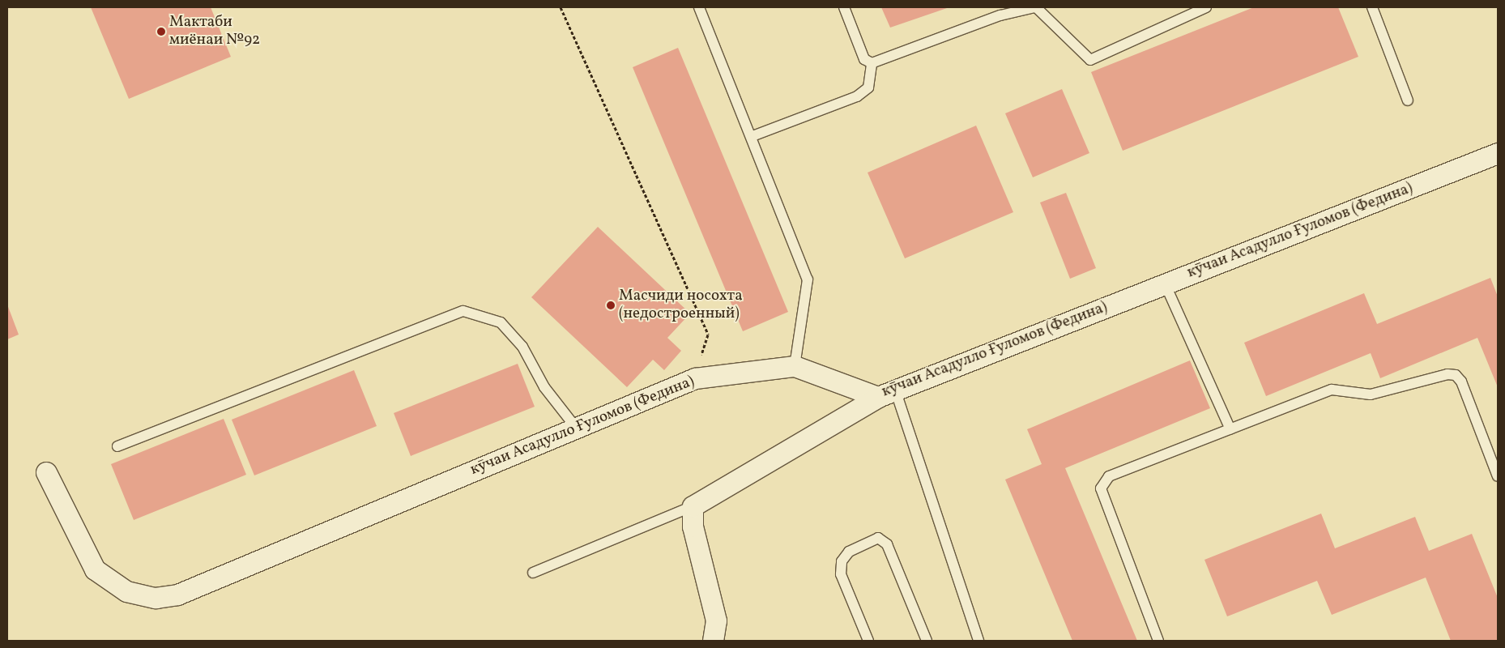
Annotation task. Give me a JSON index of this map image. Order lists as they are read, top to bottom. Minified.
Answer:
{"streets":{"street":["кӯчаи Асадулло Ғуломов (Федина)"]},"places":["Мактаби миёнаи №92","Масчиди носохта (недостроенный)"]}
